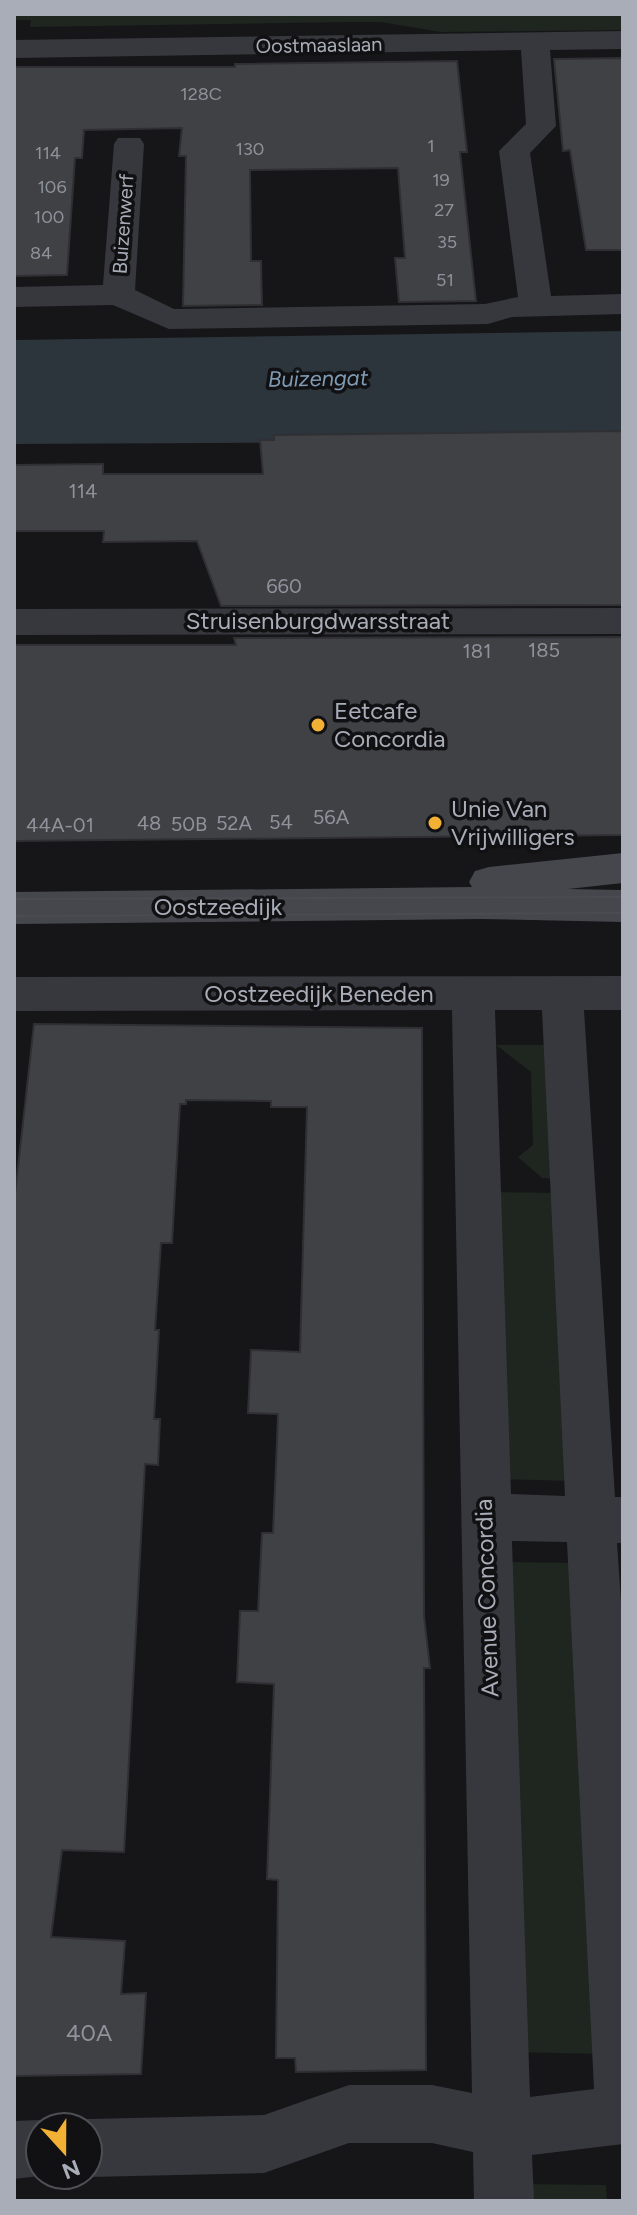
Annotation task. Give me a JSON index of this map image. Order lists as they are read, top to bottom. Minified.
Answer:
{"streets":{"street":["Oostmaaslaan","Buizenwerf","Struisenburgdwarsstraat","Oostzeedijk","Oostzeedijk Beneden","Avenue Concordia"]},"crossings":[["Oostzeedijk Beneden","Avenue Concordia"]],"water":["Buizengat"],"places":["Eetcafe Concordia","Unie Van Vrijwilligers"],"house_numbers":["128C","1","130","114","19","106","27","100","35","84","51","114","660","185","181","56A","54","48","52A","50B","44A-01","40A"],"north":"bottom"}
